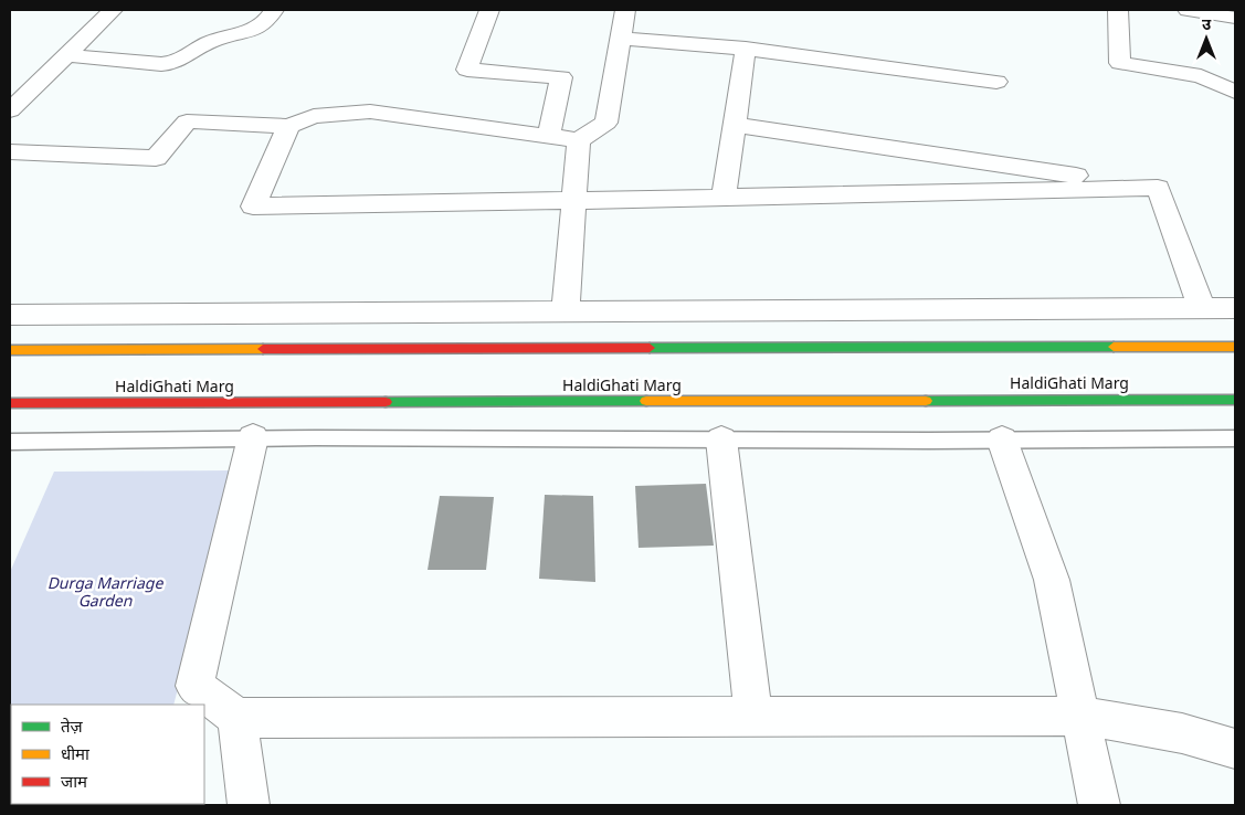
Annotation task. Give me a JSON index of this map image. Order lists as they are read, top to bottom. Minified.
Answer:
{"streets":{"street":["HaldiGhati Marg"]},"parks":["Durga Marriage Garden"],"legend":["तेज़","धीमा","जाम"],"north":"top"}
